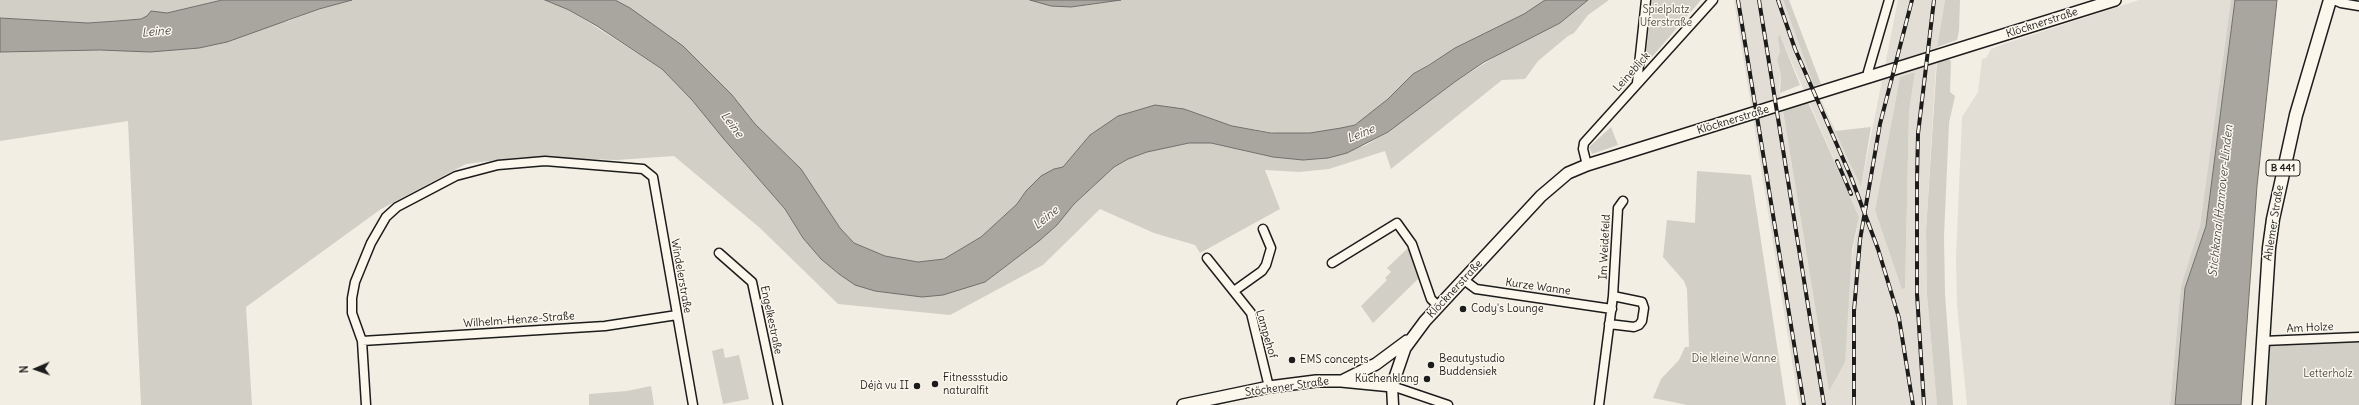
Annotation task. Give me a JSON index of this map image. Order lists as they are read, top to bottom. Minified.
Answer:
{"streets":{"main road":["Klöcknerstraße","B 441","Ahlemer Straße","Stöckener Straße"],"street":["Leineblick","Im Weidefeld","Windelerstraße","Kurze Wanne","Wilhelm-Henze-Straße","Engelkestraße","Am Holze","Lampehof"]},"crossings":[["Klöcknerstraße","Leineblick"],["Klöcknerstraße","Kurze Wanne"],["Ahlemer Straße","Am Holze"],["Im Weidefeld","Kurze Wanne"],["Windelerstraße","Wilhelm-Henze-Straße"],["Lampehof","Stöckener Straße"]],"water":["Leine","Stichkanal Hannover-Linden"],"parks":["Spielplatz Uferstraße","Die kleine Wanne","Letterholz"],"places":["Cody's Lounge","EMS concepts","Beautystudio Buddensiek","Küchenklang","Fitnessstudio naturalfit","Déjà vu II"],"north":"left"}
